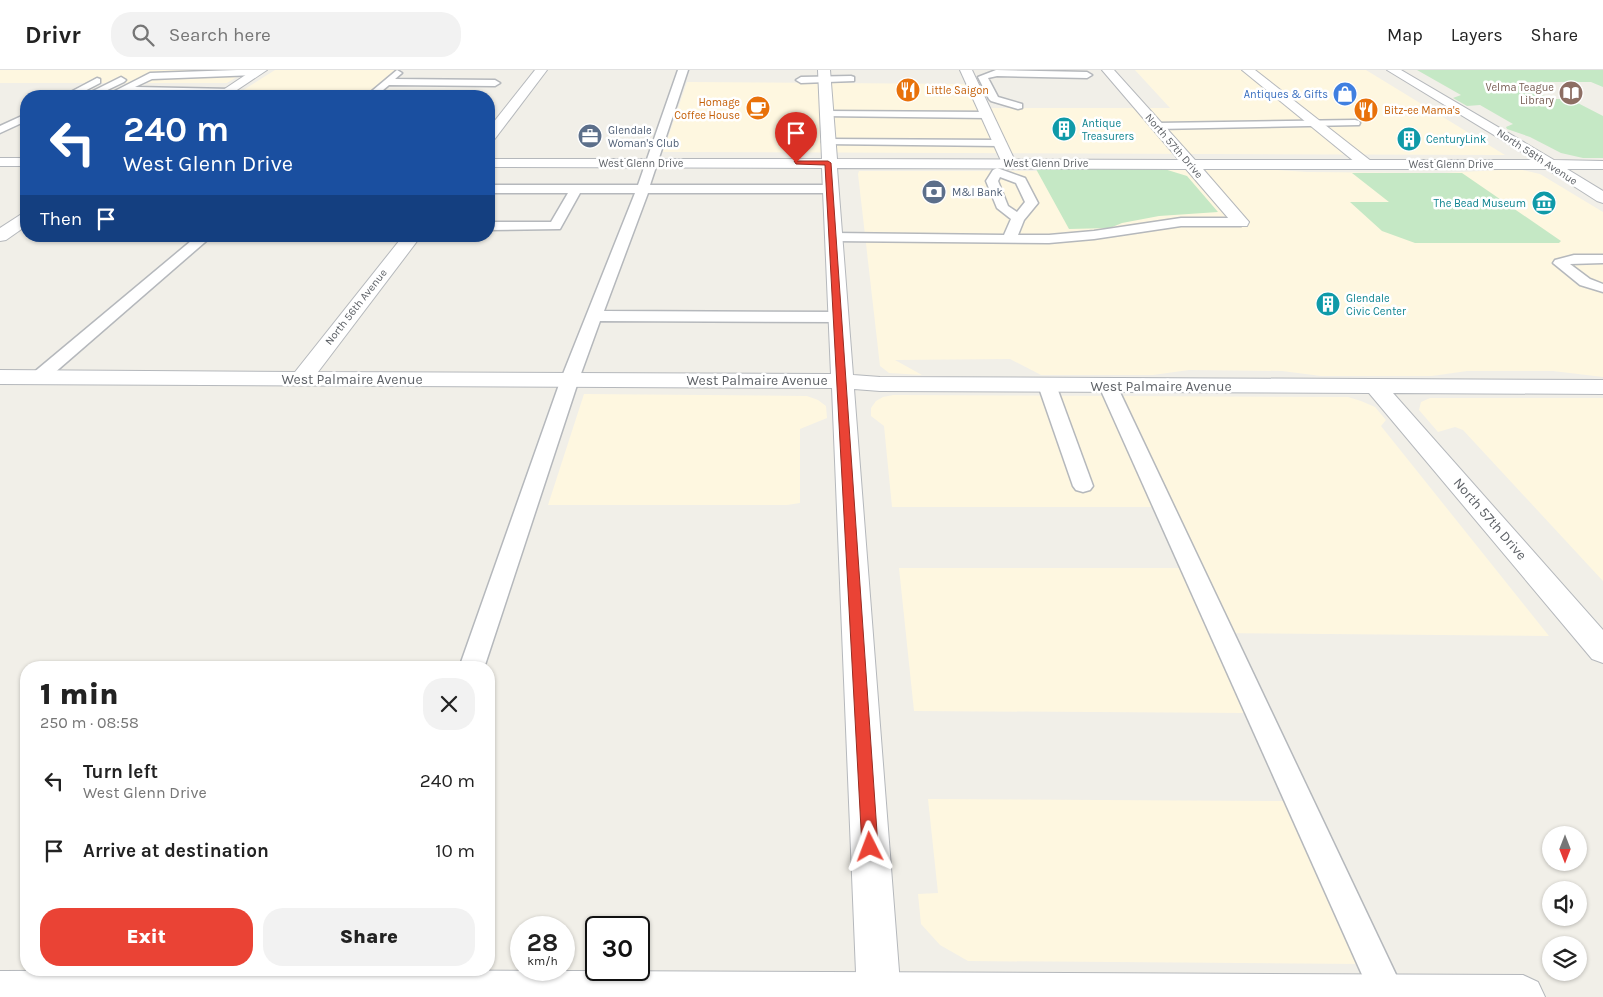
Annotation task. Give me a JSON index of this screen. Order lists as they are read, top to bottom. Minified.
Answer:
{"streets":{"street":["North 57th Drive","North 58th Avenue","West Glenn Drive","North 56th Avenue","West Palmaire Avenue"]},"crossings":[["North 57th Drive","West Glenn Drive"],["North 57th Drive","West Palmaire Avenue"],["North 58th Avenue","West Glenn Drive"],["North 56th Avenue","West Palmaire Avenue"]],"places":{"restaurant":["Little Saigon","Bitz-ee Mama's"],"library":["Velma Teague Library"],"shop":["Antiques & Gifts"],"cafe":["Homage Coffee House"],"building":["Antique Treasurers","CenturyLink","Glendale Civic Center"],"office":["Glendale Woman's Club"],"bank":["M&I Bank"],"museum":["The Bead Museum"]},"north":"bottom","page":{"header":"Drivr","search":"Search here","nav":["Map","Layers","Share"],"turn":["240 m","West Glenn Drive"],"then":"Then","heading":["1 min","250 m · 08:58"],"list":[{"name":"Turn left","note":"West Glenn Drive","value":"240 m"},{"name":"Arrive at destination","value":"10 m"}],"buttons":["Exit","Share"],"speed":"28 km/h","limit":"30"}}
